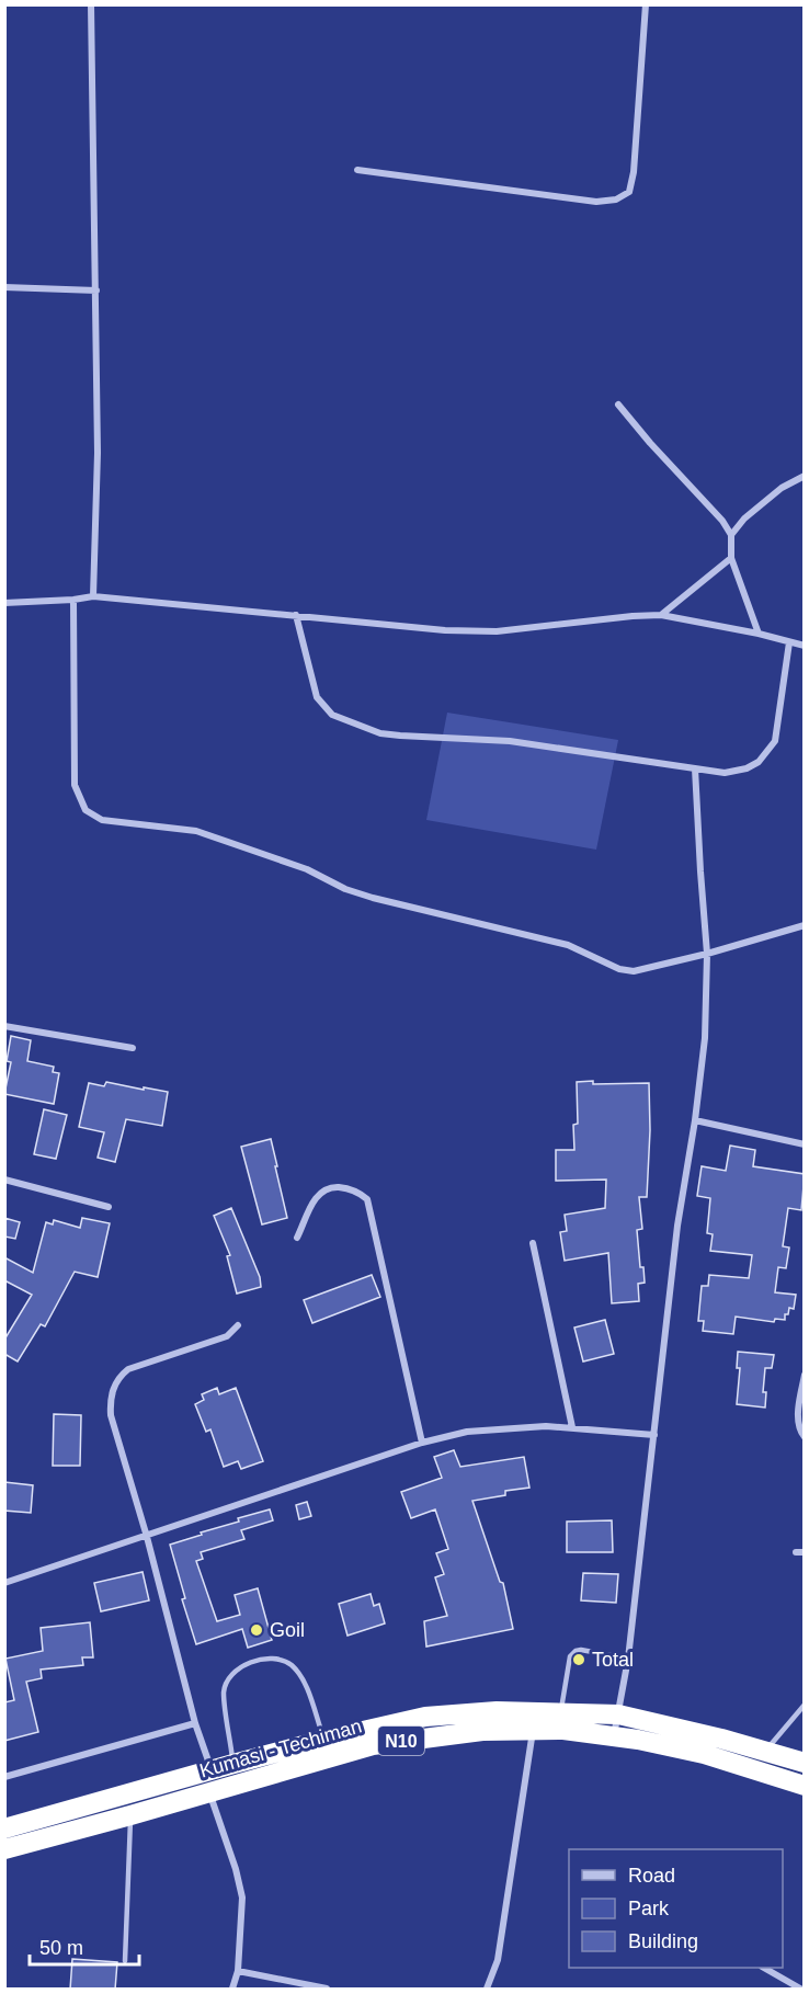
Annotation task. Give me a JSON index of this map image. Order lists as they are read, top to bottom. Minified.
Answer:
{"streets":{"highway":["N10","Kumasi - Techiman"]},"places":["Goil","Total"],"legend":["Road","Park","Building"],"scale_bar":"50 m"}
